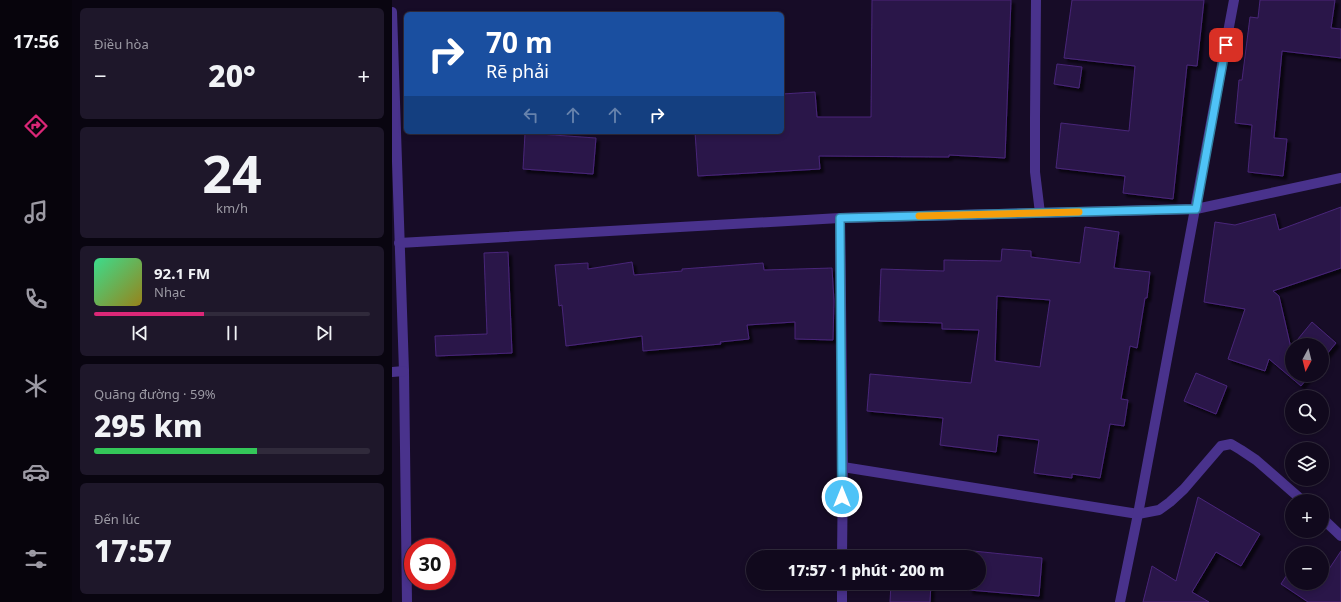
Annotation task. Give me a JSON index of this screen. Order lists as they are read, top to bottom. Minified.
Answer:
{"north":"bottom","page":{"tabs":"17:56","tile":["Điều hòa",["24","km/h"],["Quãng đường · 59%","295 km"],["Đến lúc","17:57"]],"turn":["70 m","Rẽ phải"],"heat":["−","20°","+"],"song":["92.1 FM","Nhạc"],"map_buttons":["+","−"],"limit":"30","trip":"17:57 · 1 phút · 200 m"}}
